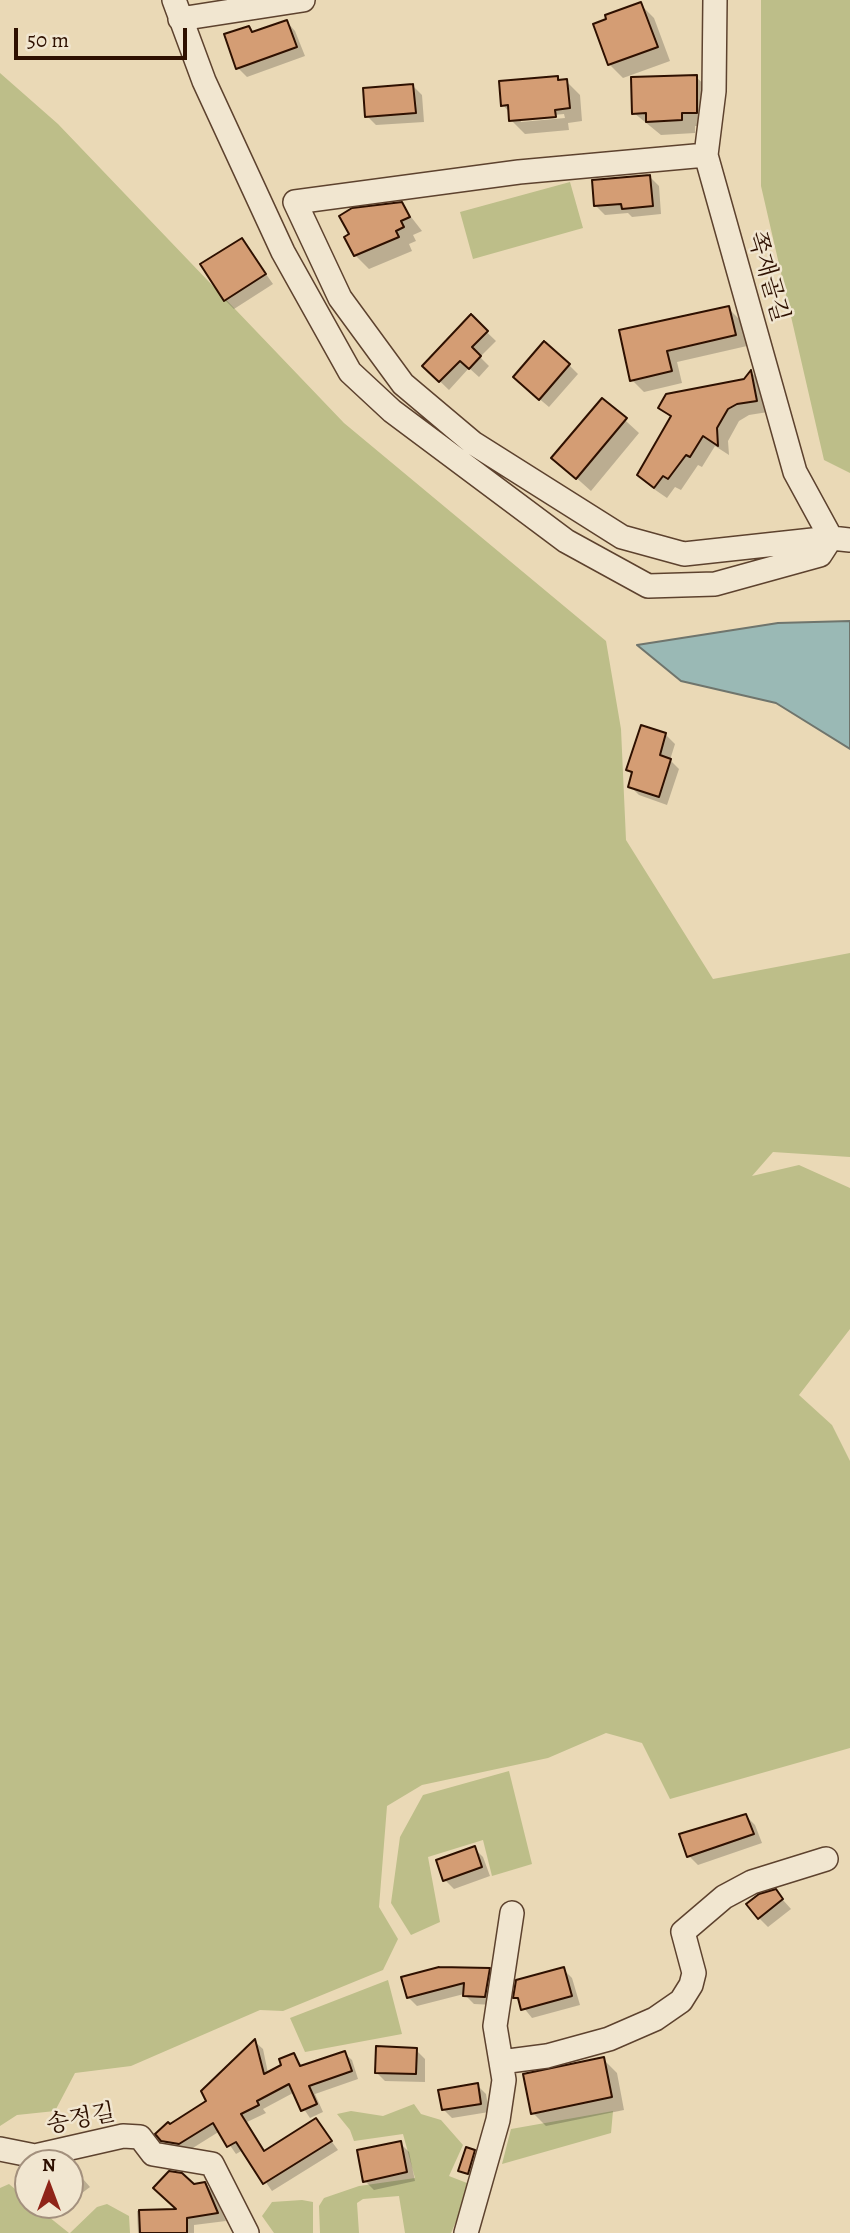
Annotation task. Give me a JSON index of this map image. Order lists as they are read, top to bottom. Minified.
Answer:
{"streets":{"street":["쪽재골길","송정길"]},"scale_bar":"50 m","north":"top"}
